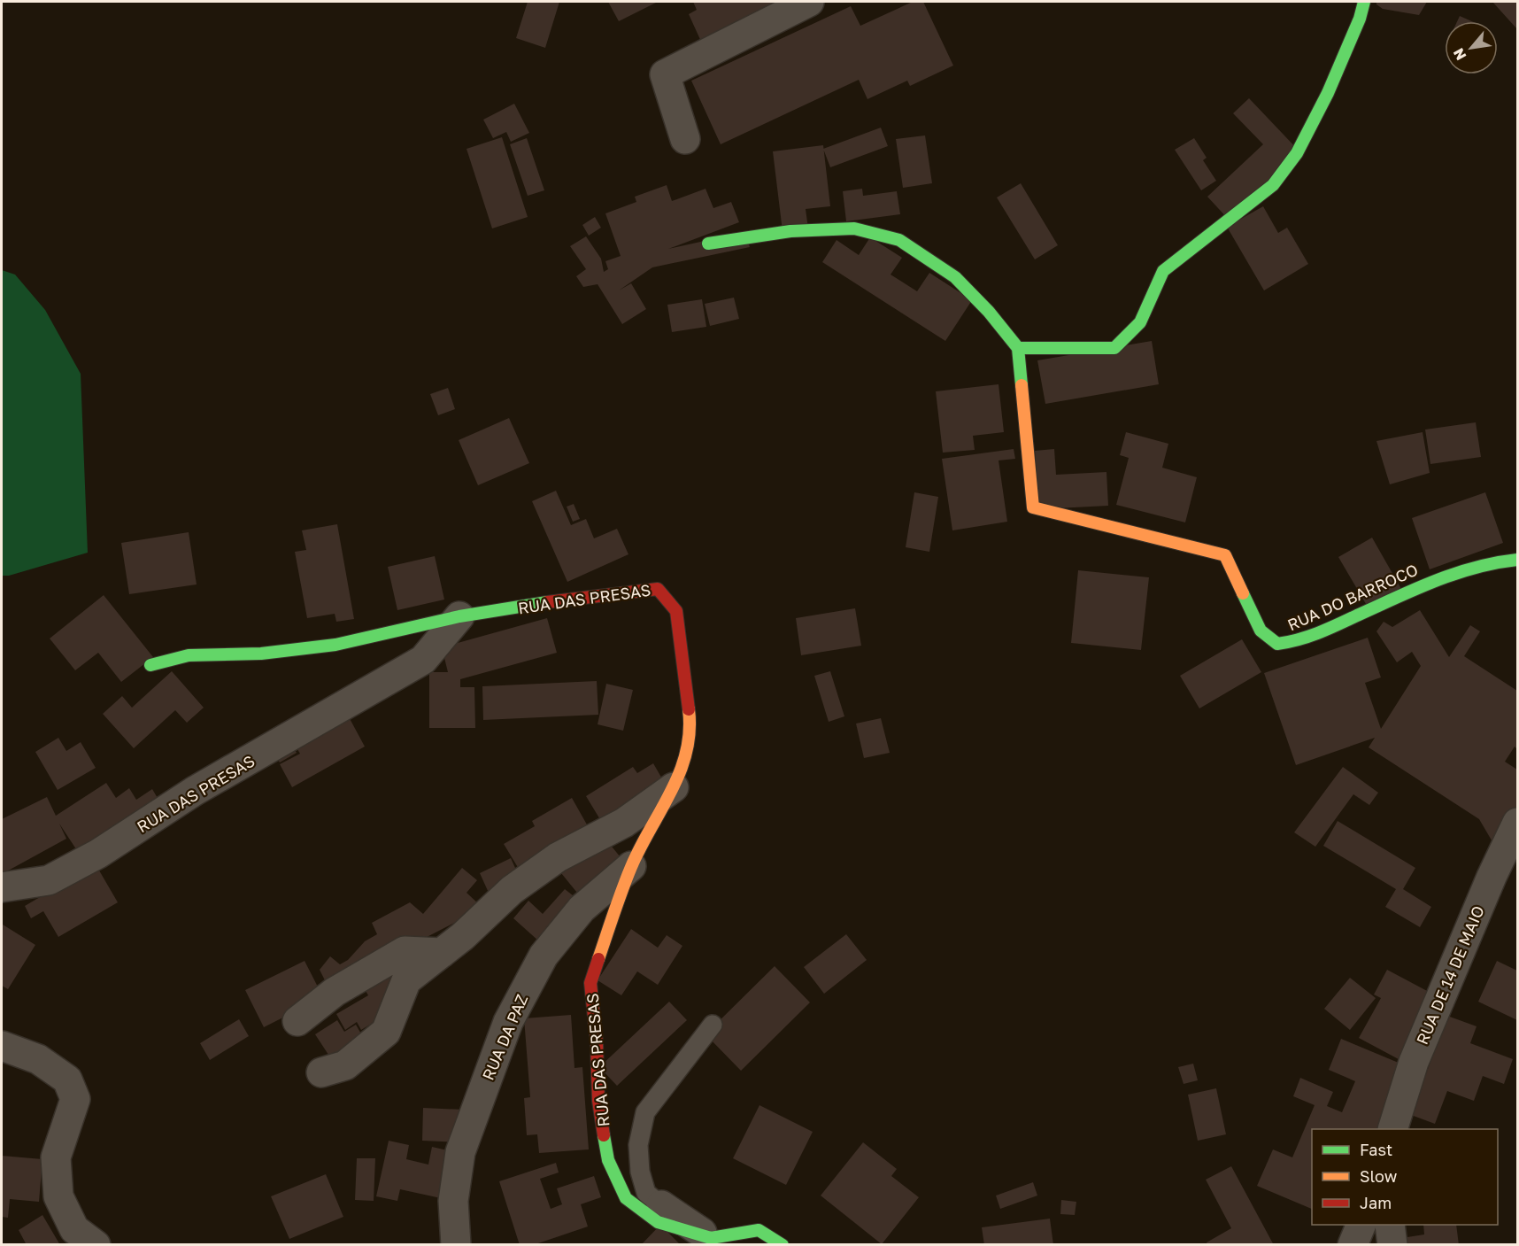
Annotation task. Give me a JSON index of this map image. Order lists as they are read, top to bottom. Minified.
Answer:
{"streets":{"street":["RUA DO BARROCO","RUA DAS PRESAS","RUA DE 14 DE MAIO","RUA DA PAZ"]},"crossings":[["RUA DAS PRESAS","RUA DA PAZ"]],"legend":["Fast","Slow","Jam"],"north":"bottom left"}
